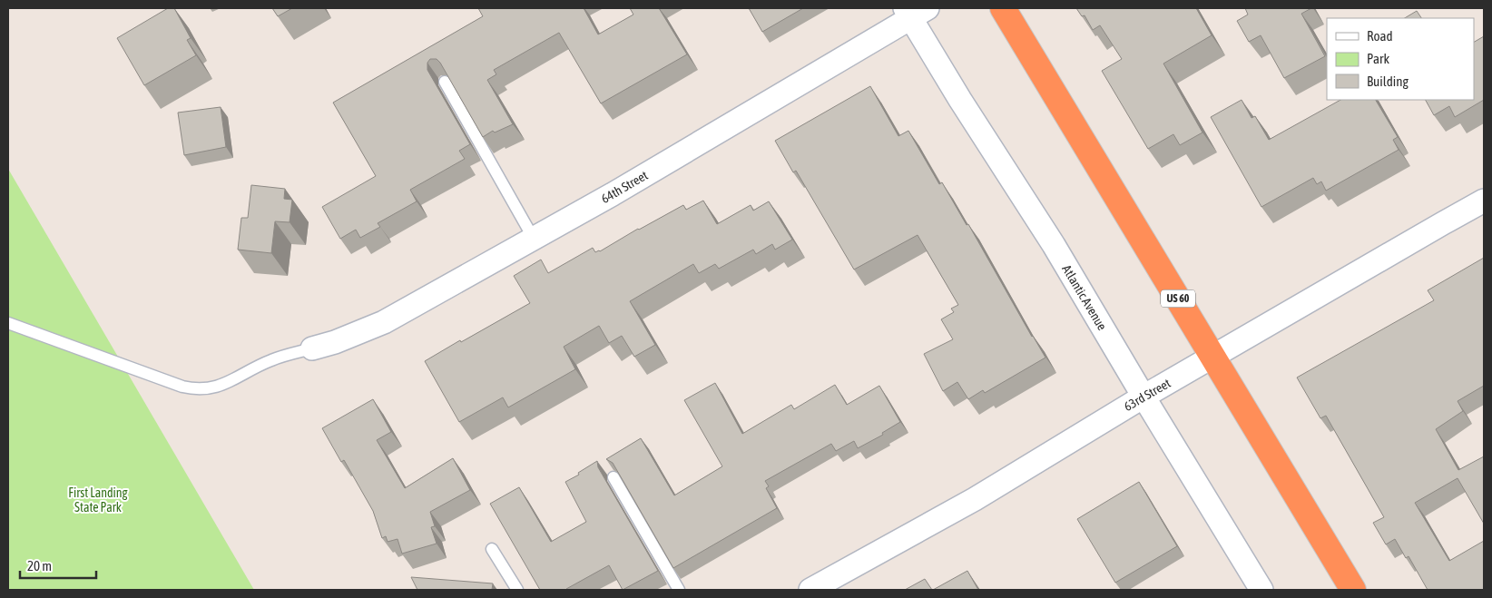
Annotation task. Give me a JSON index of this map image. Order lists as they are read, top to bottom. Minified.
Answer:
{"streets":{"highway":["US 60"],"street":["64th Street","Atlantic Avenue","63rd Street"]},"crossings":[["64th Street","Atlantic Avenue"],["Atlantic Avenue","63rd Street"],["US 60","63rd Street"]],"parks":["First Landing State Park"],"legend":["Road","Park","Building"],"scale_bar":"20 m"}
